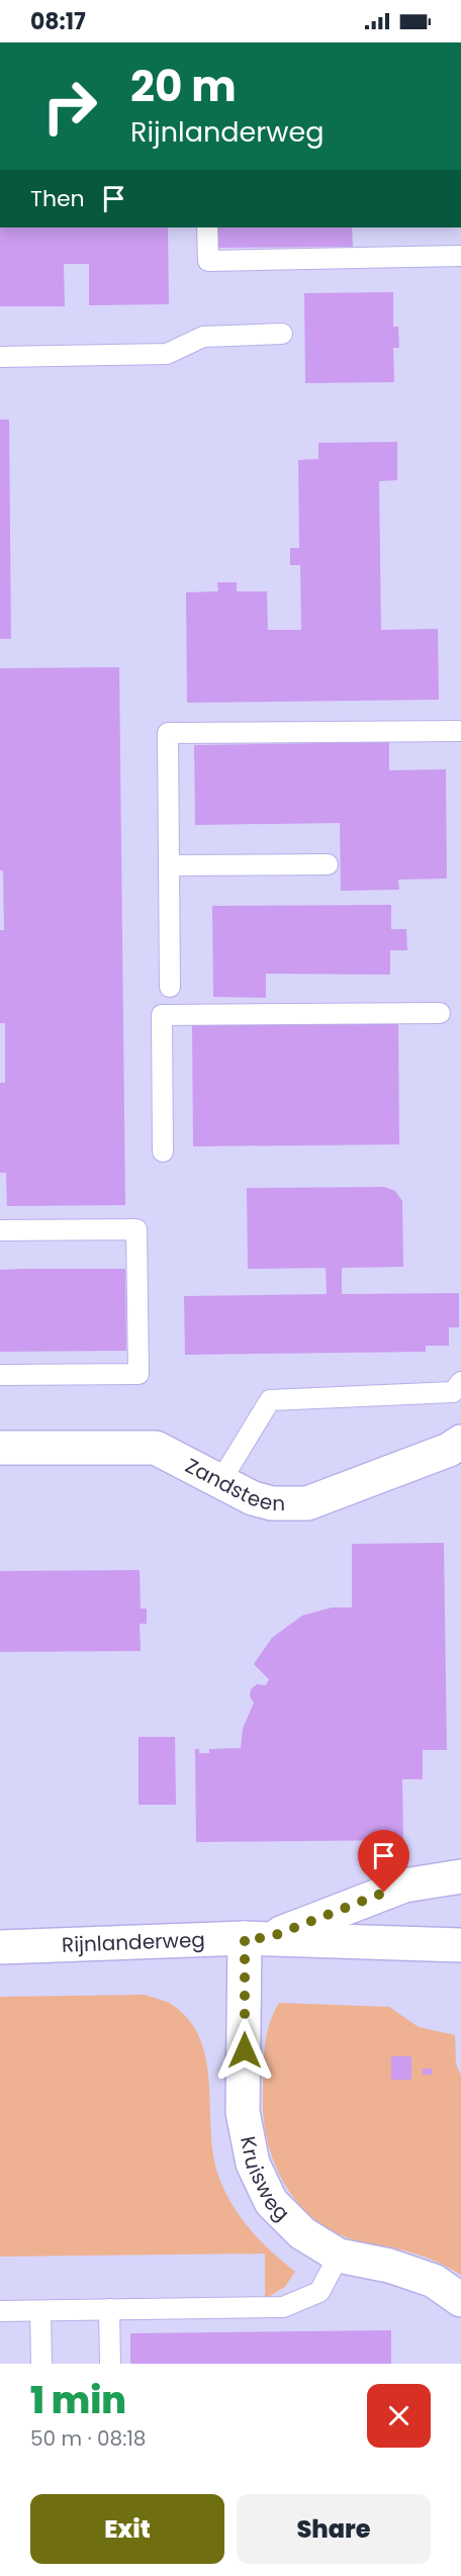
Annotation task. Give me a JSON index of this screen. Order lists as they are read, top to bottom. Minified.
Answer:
{"streets":{"street":["Zandsteen","Rijnlanderweg","Kruisweg"]},"crossings":[["Rijnlanderweg","Kruisweg"]],"page":{"status":"08:17","turn":["20 m","Rijnlanderweg"],"then":"Then","heading":["1 min","50 m · 08:18"],"buttons":["Exit","Share"]}}
